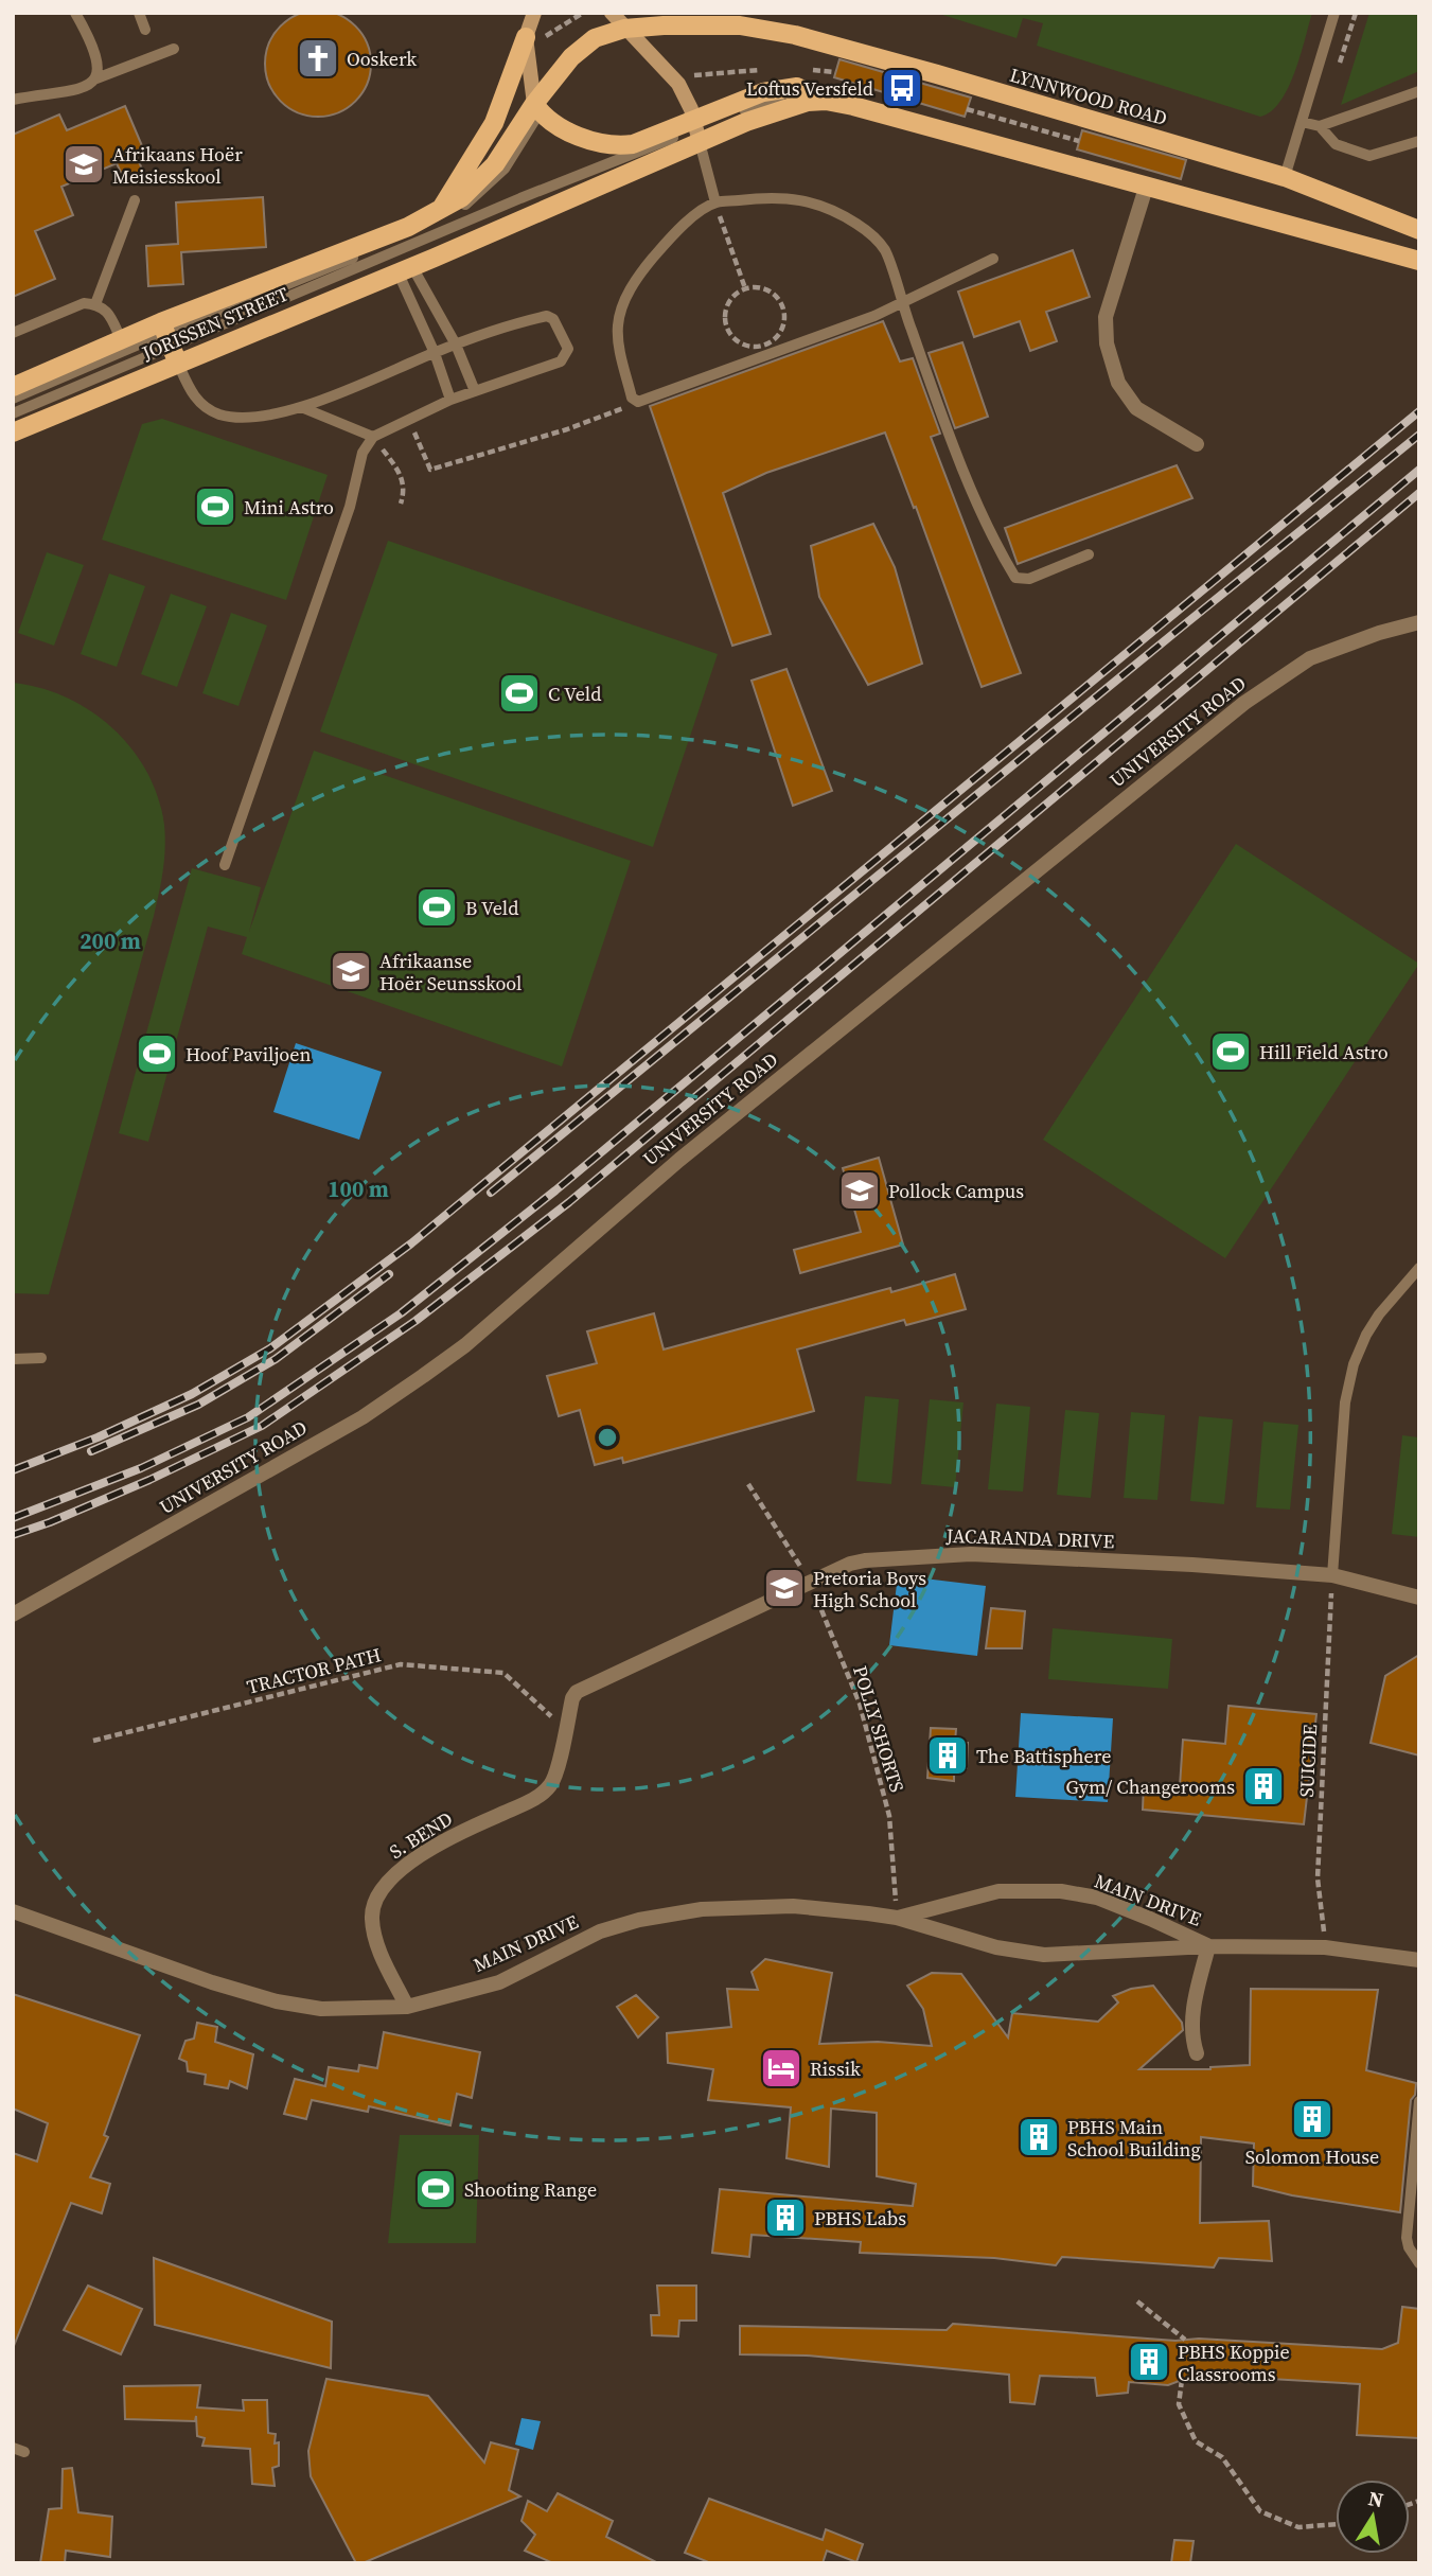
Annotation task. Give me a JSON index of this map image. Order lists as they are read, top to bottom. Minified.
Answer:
{"streets":{"main road":["LYNNWOOD ROAD","JORISSEN STREET"],"street":["UNIVERSITY ROAD","JACARANDA DRIVE","S. BEND","MAIN DRIVE"],"path":["TRACTOR PATH","POLLY SHORTS","SUICIDE"]},"crossings":[["JACARANDA DRIVE","TRACTOR PATH"],["JACARANDA DRIVE","POLLY SHORTS"],["JACARANDA DRIVE","SUICIDE"],["JACARANDA DRIVE","S. BEND"],["TRACTOR PATH","S. BEND"],["POLLY SHORTS","MAIN DRIVE"],["SUICIDE","MAIN DRIVE"],["S. BEND","MAIN DRIVE"]],"places":{"church":["Ooskerk"],"bus stop":["Loftus Versfeld"],"school or university":["Afrikaans Hoër Meisiesskool","Afrikaanse Hoër Seunsskool","Pollock Campus","Pretoria Boys High School"],"sports":["Mini Astro","C Veld","B Veld","Hill Field Astro","Hoof Paviljoen","Shooting Range"],"building":["The Battisphere","Gym/ Changerooms","Solomon House","PBHS Main School Building","PBHS Labs","PBHS Koppie Classrooms"],"hotel":["Rissik"]},"north":"top","rings":["200 m","100 m"]}
